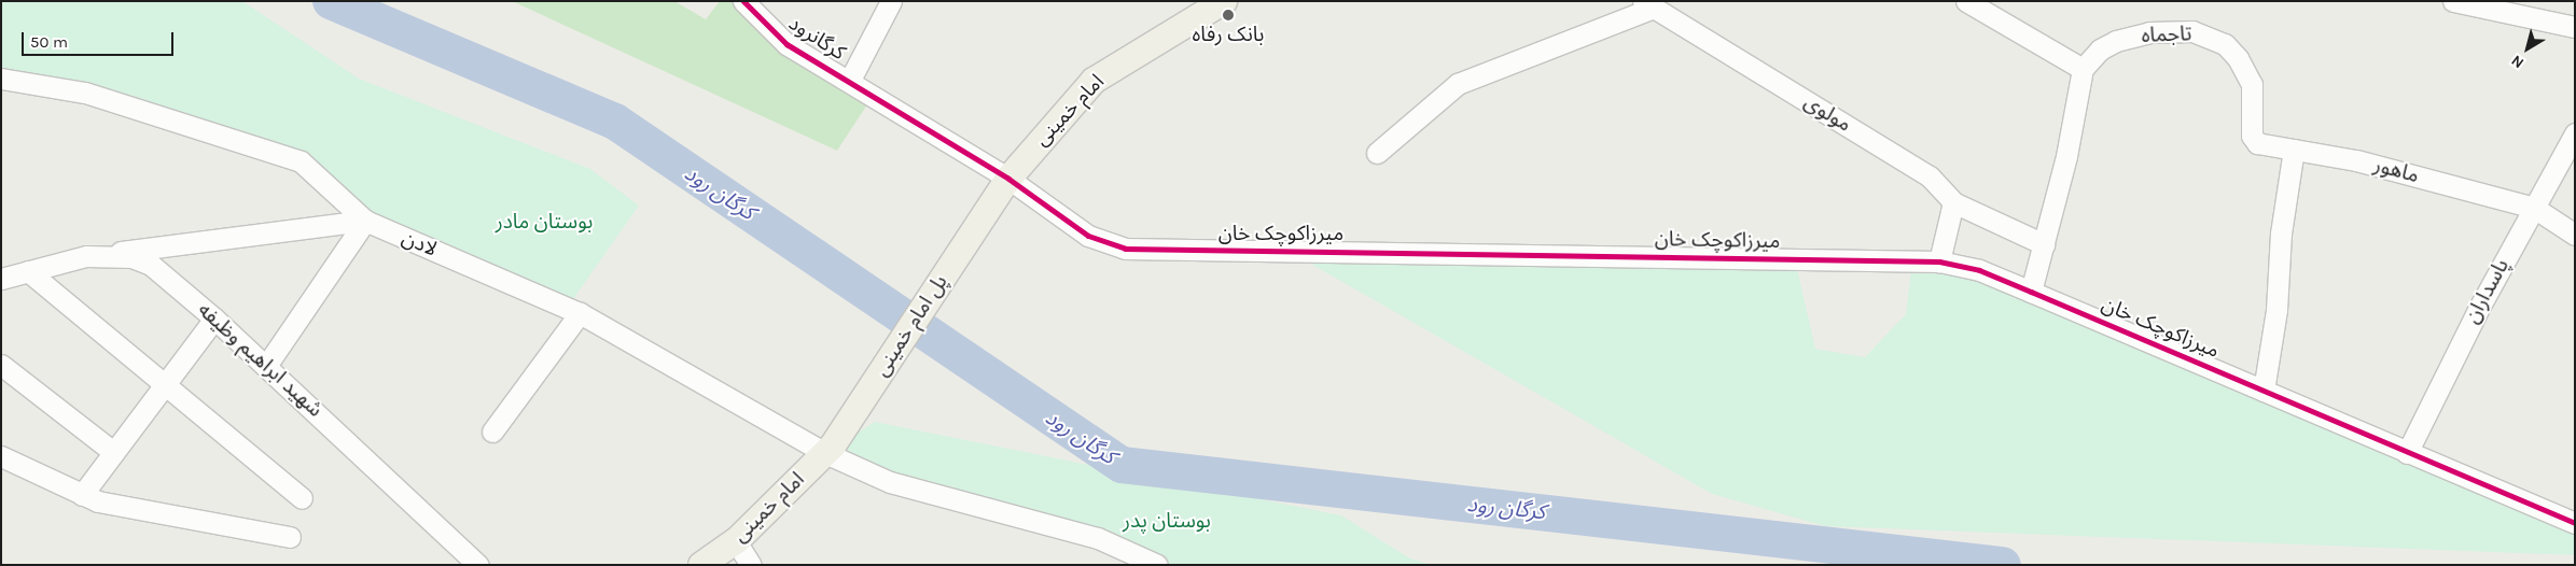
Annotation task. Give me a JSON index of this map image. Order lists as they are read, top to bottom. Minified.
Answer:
{"streets":{"main road":["امام خمینی","پل امام خمینی"],"street":["تاجماه","کرگانرود","مولوی","ماهور","میرزاکوچک خان","لادن","پاسداران","شهید ابراهیم وظیفه"]},"crossings":[["تاجماه","ماهور"],["تاجماه","میرزاکوچک خان"],["کرگانرود","امام خمینی"],["کرگانرود","میرزاکوچک خان"],["امام خمینی","میرزاکوچک خان"],["امام خمینی","لادن"],["امام خمینی","پل امام خمینی"],["ماهور","پاسداران"],["میرزاکوچک خان","پاسداران"],["لادن","پل امام خمینی"]],"water":["کرگان رود"],"parks":["بوستان مادر","بوستان پدر"],"places":["بانک رفاه"],"scale_bar":"50 m","north":"bottom left"}
